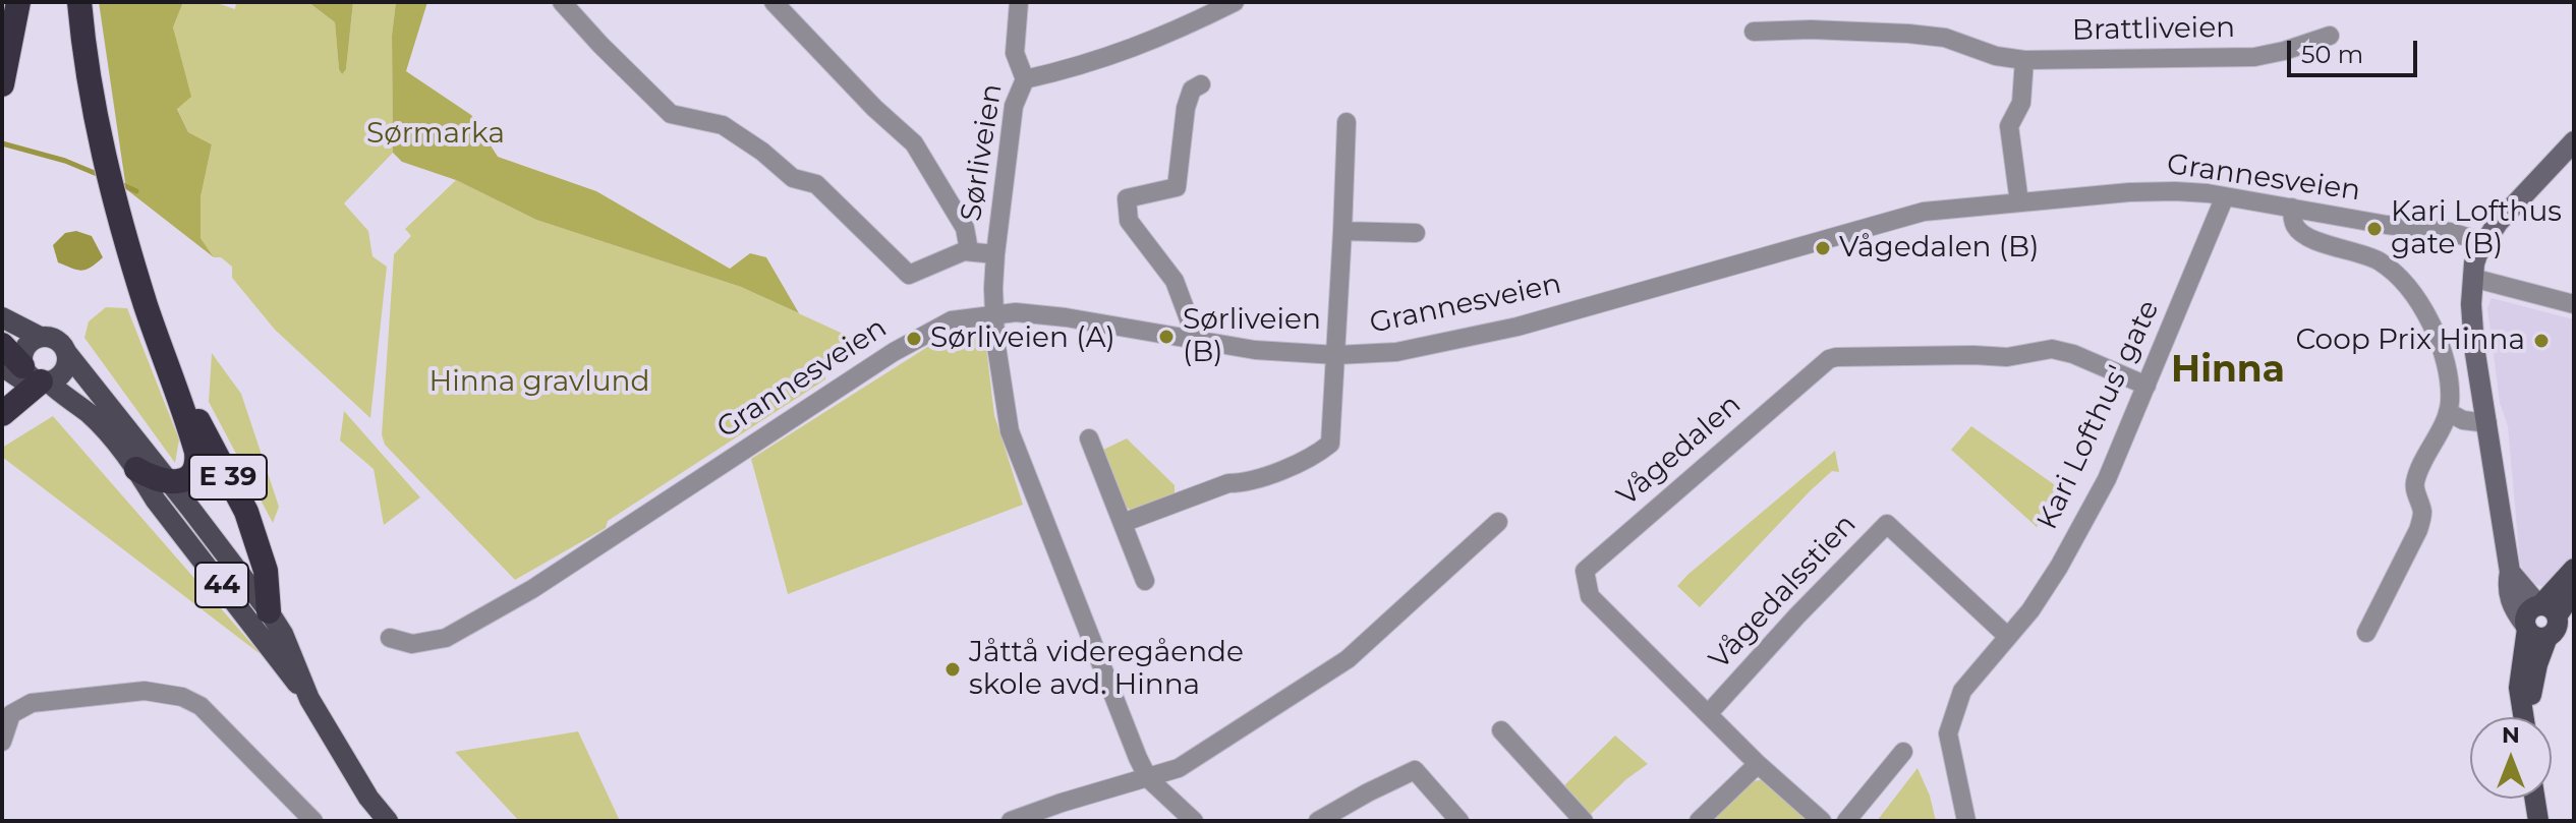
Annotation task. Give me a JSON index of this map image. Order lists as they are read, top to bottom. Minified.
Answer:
{"streets":{"highway":["E 39"],"main road":["44"],"street":["Brattliveien","Sørliveien","Grannesveien","Kari Lofthus' gate","Vågedalen","Vågedalsstien"]},"crossings":[["Sørliveien","Grannesveien"],["Grannesveien","Kari Lofthus' gate"],["Kari Lofthus' gate","Vågedalen"],["Kari Lofthus' gate","Vågedalsstien"],["Vågedalen","Vågedalsstien"],["E 39","44"]],"districts":["Hinna"],"parks":["Sørmarka","Hinna gravlund"],"places":["Kari Lofthus gate (B)","Vågedalen (B)","Sørliveien (B)","Sørliveien (A)","Coop Prix Hinna","Jåttå videregående skole avd. Hinna"],"scale_bar":"50 m","north":"top"}
